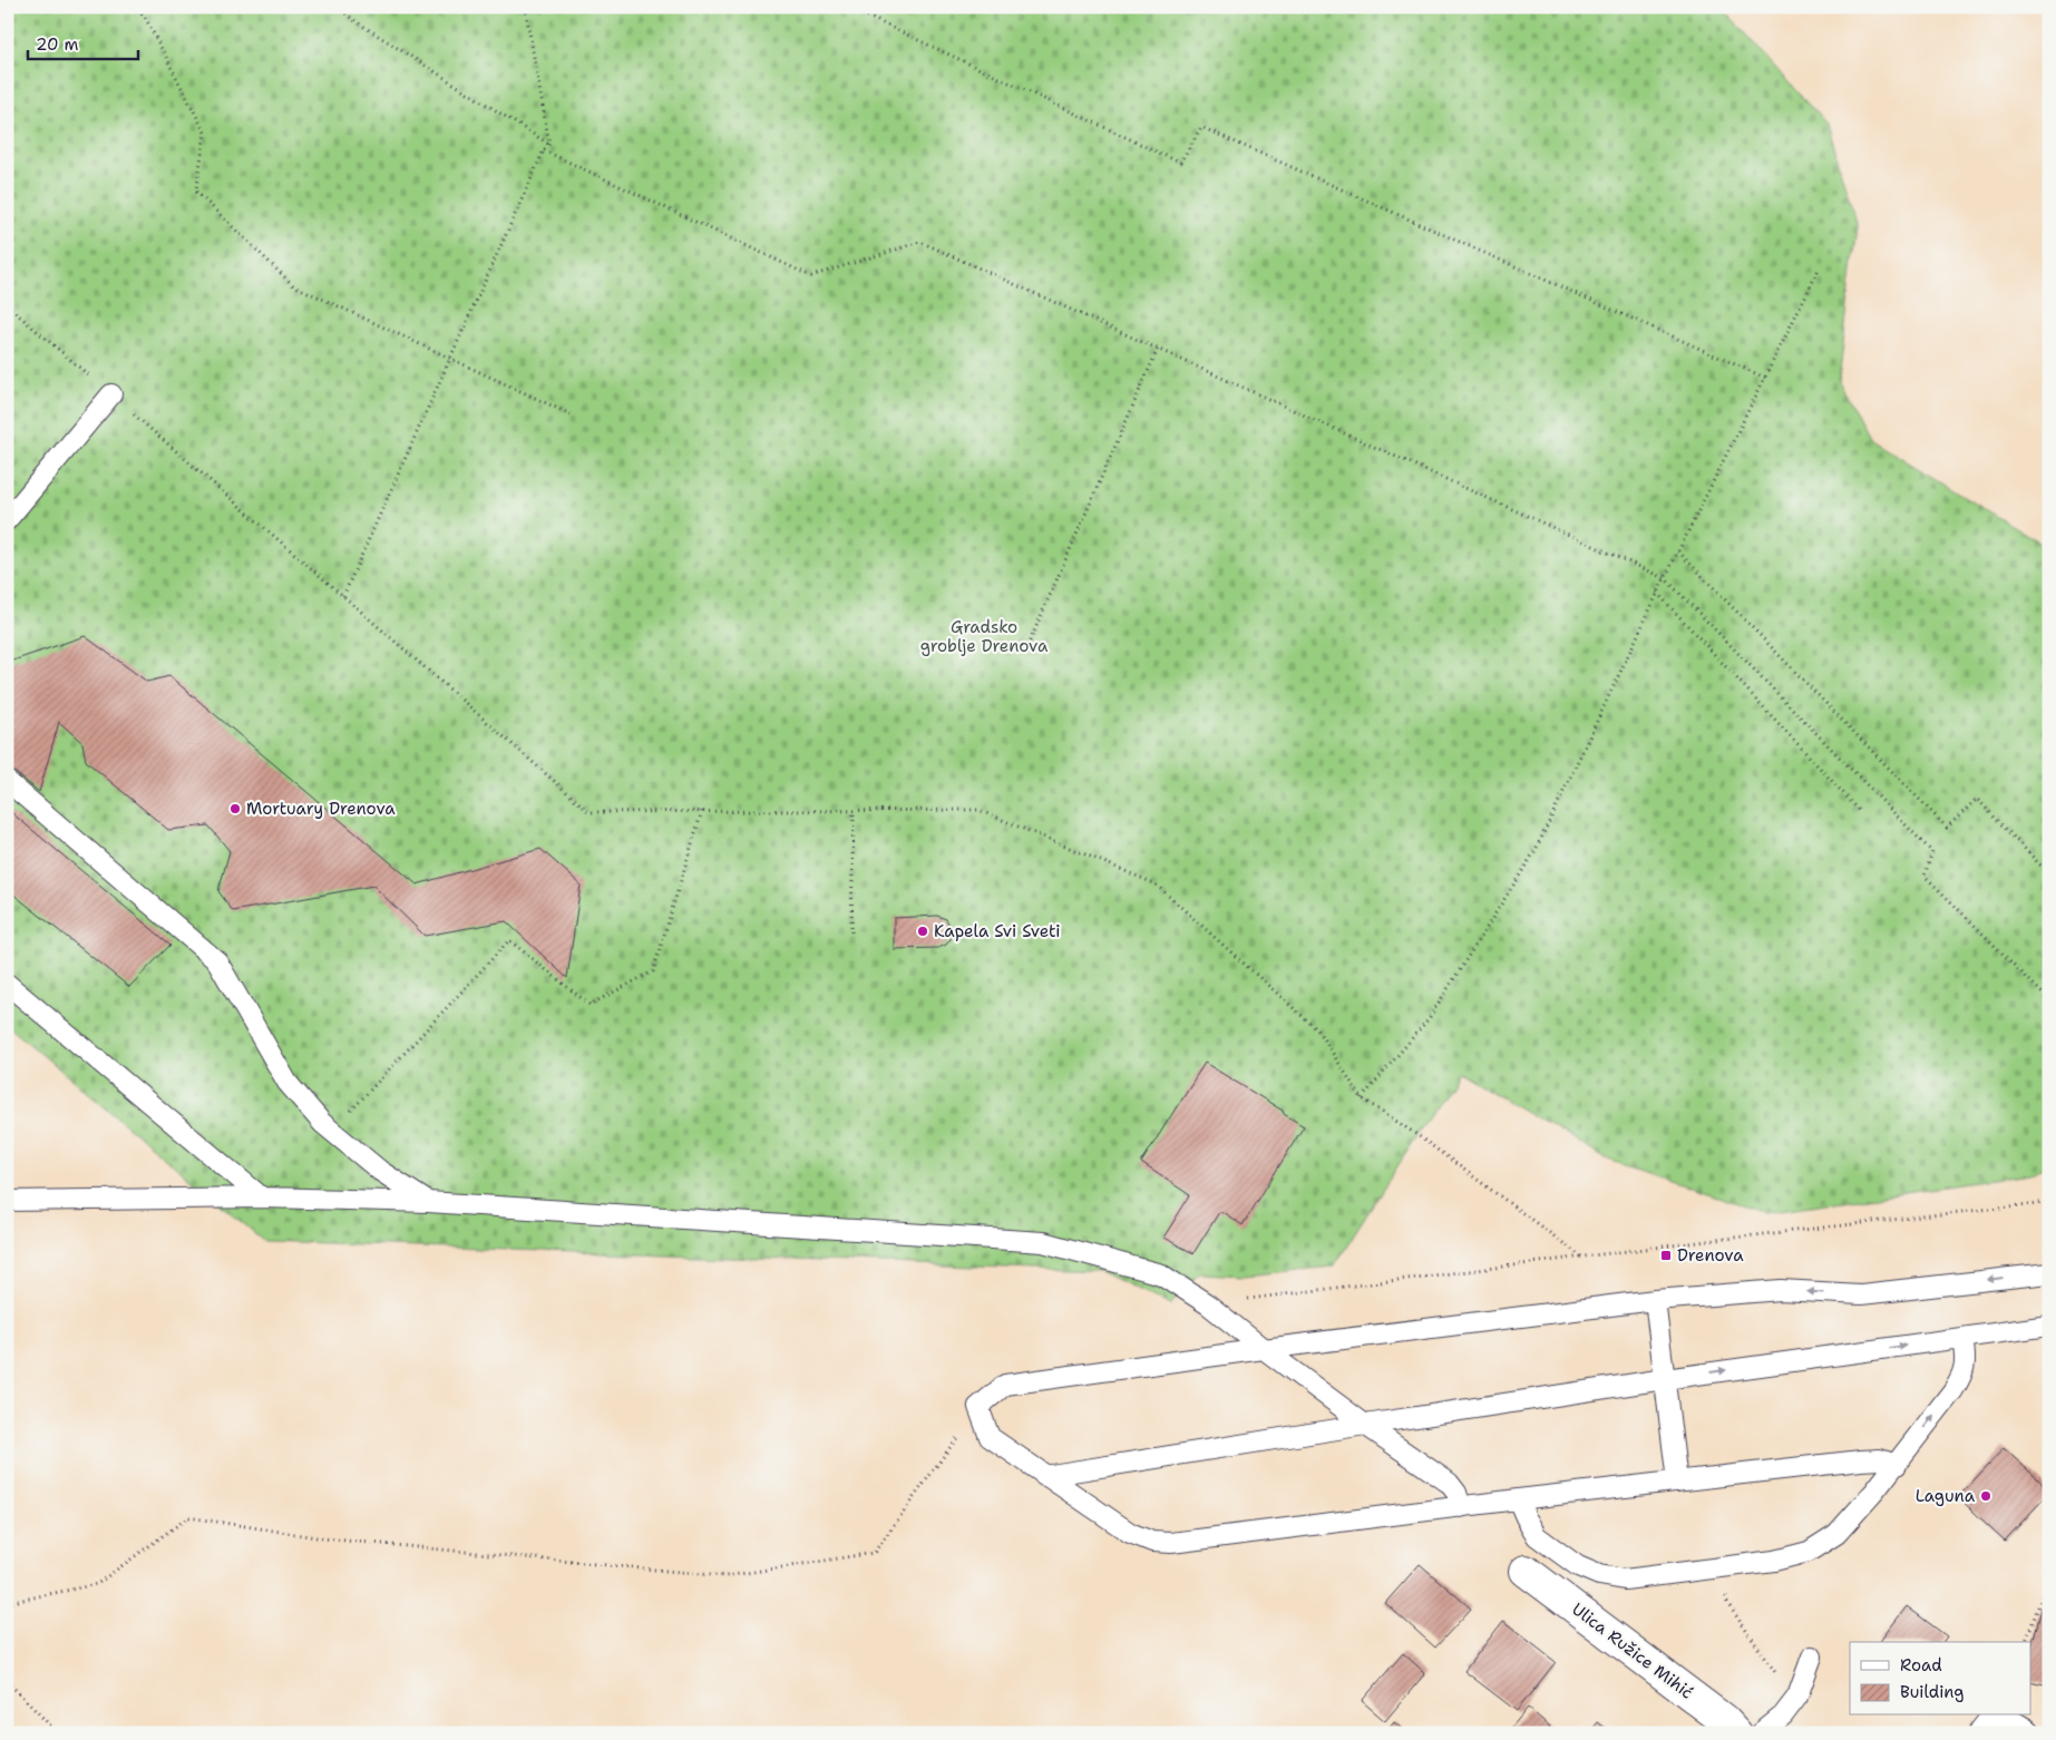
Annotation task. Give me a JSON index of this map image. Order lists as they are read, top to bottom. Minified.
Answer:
{"streets":{"street":["Ulica Ružice Mihić"]},"parks":["Gradsko groblje Drenova"],"places":{"other":["Mortuary Drenova","Kapela Svi Sveti","Laguna"],"transit":["Drenova"]},"legend":["Road","Building"],"scale_bar":"20 m"}
